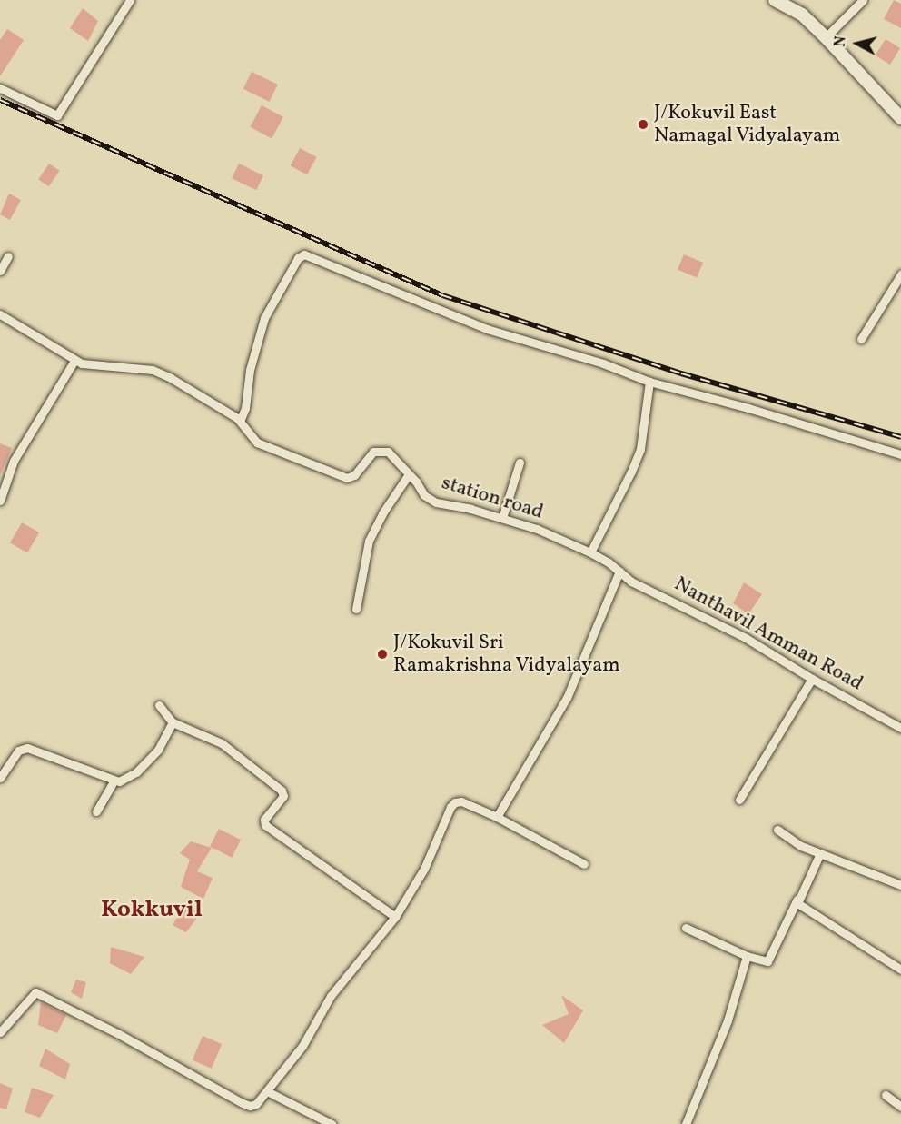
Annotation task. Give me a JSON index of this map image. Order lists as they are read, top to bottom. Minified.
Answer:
{"streets":{"street":["station road","Nanthavil Amman Road"]},"crossings":[["station road","Nanthavil Amman Road"]],"districts":["Kokkuvil"],"places":["J/Kokuvil East Namagal Vidyalayam","J/Kokuvil Sri Ramakrishna Vidyalayam"],"north":"left"}
